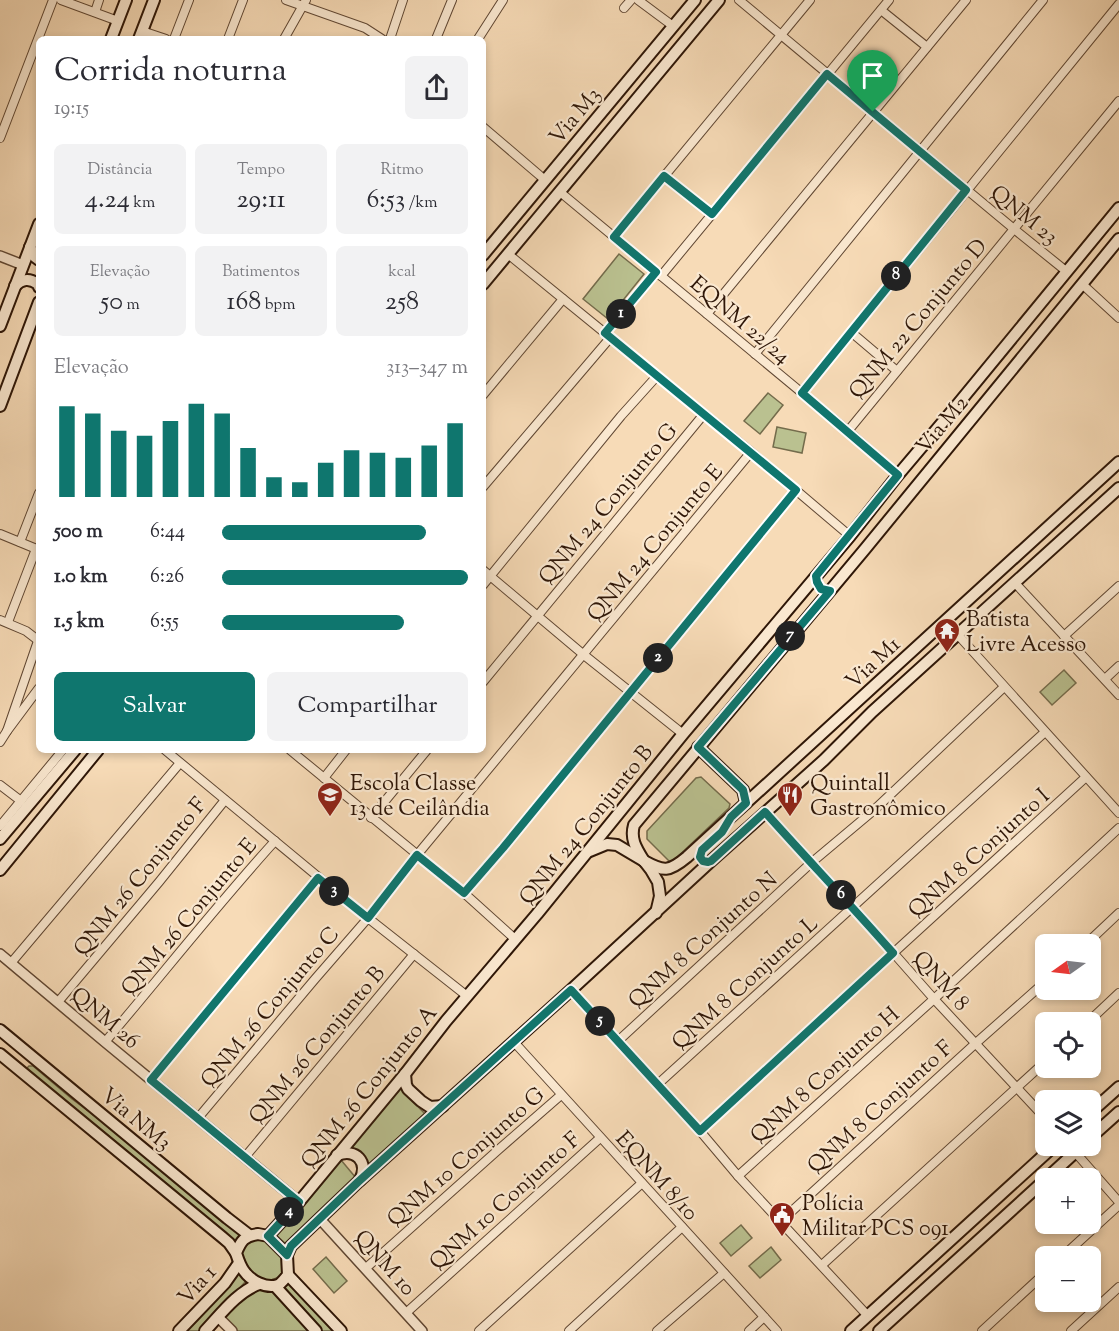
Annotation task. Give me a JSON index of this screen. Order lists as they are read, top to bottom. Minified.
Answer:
{"streets":{"main road":["Via M3","Via M2","Via M1","QNM 24 Conjunto B","QNM 26 Conjunto A","Via NM3","Via 1"],"street":["QNM 23","QNM 22 Conjunto D","EQNM 22/24","QNM 24 Conjunto G","QNM 24 Conjunto E","QNM 8 Conjunto I","QNM 26 Conjunto F","QNM 26 Conjunto E","QNM 8 Conjunto N","QNM 8","QNM 8 Conjunto L","QNM 26 Conjunto C","QNM 26","QNM 26 Conjunto B","QNM 8 Conjunto H","QNM 8 Conjunto F","QNM 10 Conjunto G","EQNM 8/10","QNM 10 Conjunto F","QNM 10"]},"crossings":[["QNM 23","QNM 22 Conjunto D"],["QNM 23","QNM 24 Conjunto B"],["QNM 22 Conjunto D","EQNM 22/24"],["EQNM 22/24","QNM 24 Conjunto B"],["Via M2","Via M1"],["QNM 24 Conjunto E","QNM 26 Conjunto C"],["QNM 8 Conjunto I","QNM 8"],["QNM 26 Conjunto F","QNM 26"],["QNM 26 Conjunto E","QNM 26"],["QNM 8 Conjunto N","QNM 8"],["QNM 8","QNM 8 Conjunto L"],["QNM 8","QNM 8 Conjunto H"],["QNM 8","QNM 8 Conjunto F"],["QNM 26 Conjunto C","QNM 26"],["QNM 26","QNM 26 Conjunto B"],["QNM 26","QNM 26 Conjunto A"],["Via NM3","Via 1"],["QNM 10 Conjunto G","EQNM 8/10"],["QNM 10 Conjunto G","QNM 10"],["EQNM 8/10","QNM 10 Conjunto F"],["QNM 10 Conjunto F","QNM 10"]],"places":{"temple":["Batista Livre Acesso"],"school or university":["Escola Classe 13 de Ceilândia"],"restaurant":["Quintall Gastronômico"],"public building":["Polícia Militar PCS 091"]},"north":"left","page":{"heading":["Corrida noturna","19:15"],"stats":[["Distância","4.24 km"],["Tempo","29:11"],["Ritmo","6:53 /km"],["Elevação","50 m"],["Batimentos","168 bpm"],["kcal","258"]],"pins":["8","1","7","2","3","6","5","4"],"chart":["Elevação","313–347 m"],"list":[{"name":"500 m","note":"6:44"},{"name":"1.0 km","note":"6:26"},{"name":"1.5 km","note":"6:55"}],"buttons":["Salvar","Compartilhar"],"map_buttons":["+","−"]}}
